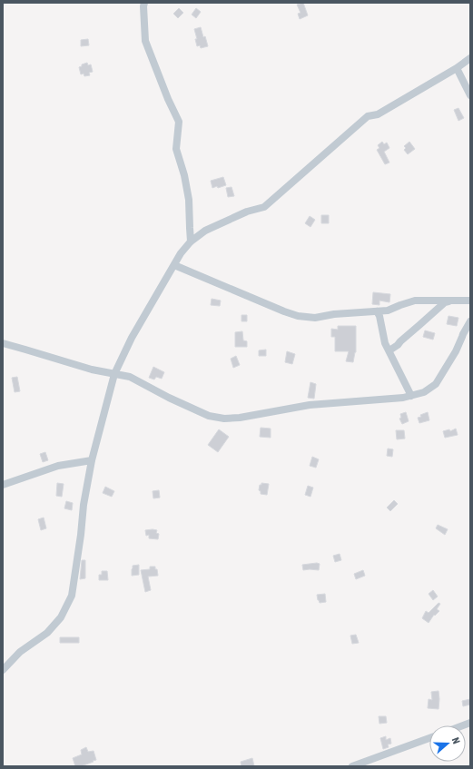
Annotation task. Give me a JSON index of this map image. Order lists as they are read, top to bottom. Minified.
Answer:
{"north":"right"}
